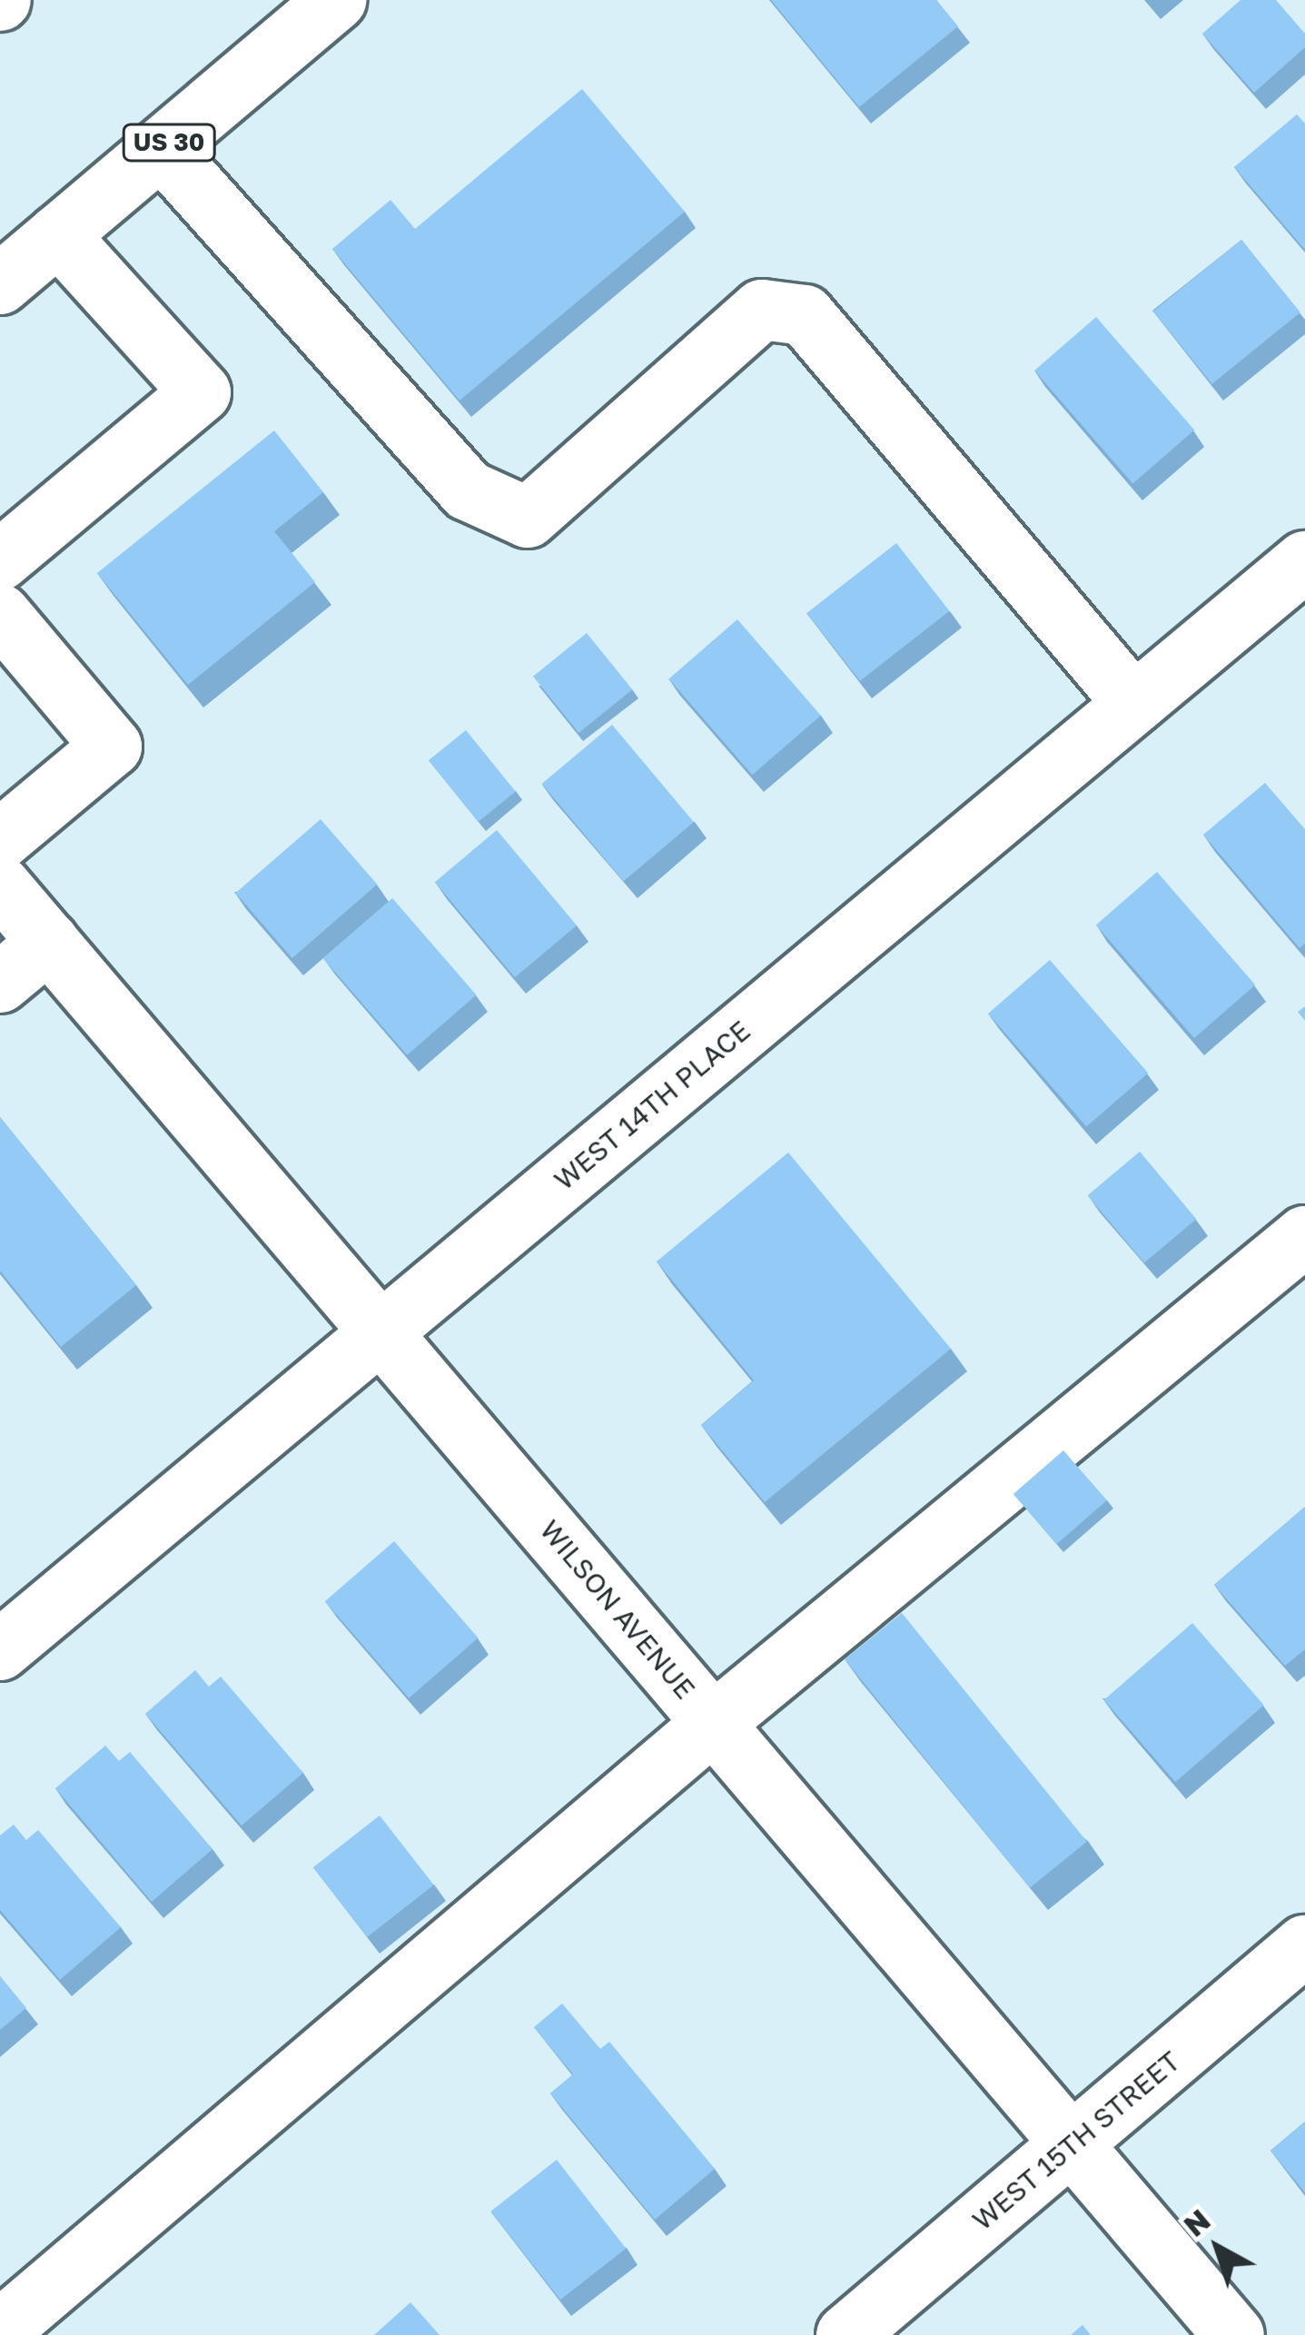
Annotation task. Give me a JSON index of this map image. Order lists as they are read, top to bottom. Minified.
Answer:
{"streets":{"street":["US 30","WEST 14TH PLACE","WILSON AVENUE","WEST 15TH STREET"]},"crossings":[["WEST 14TH PLACE","WILSON AVENUE"],["WILSON AVENUE","WEST 15TH STREET"]],"north":"top left"}
